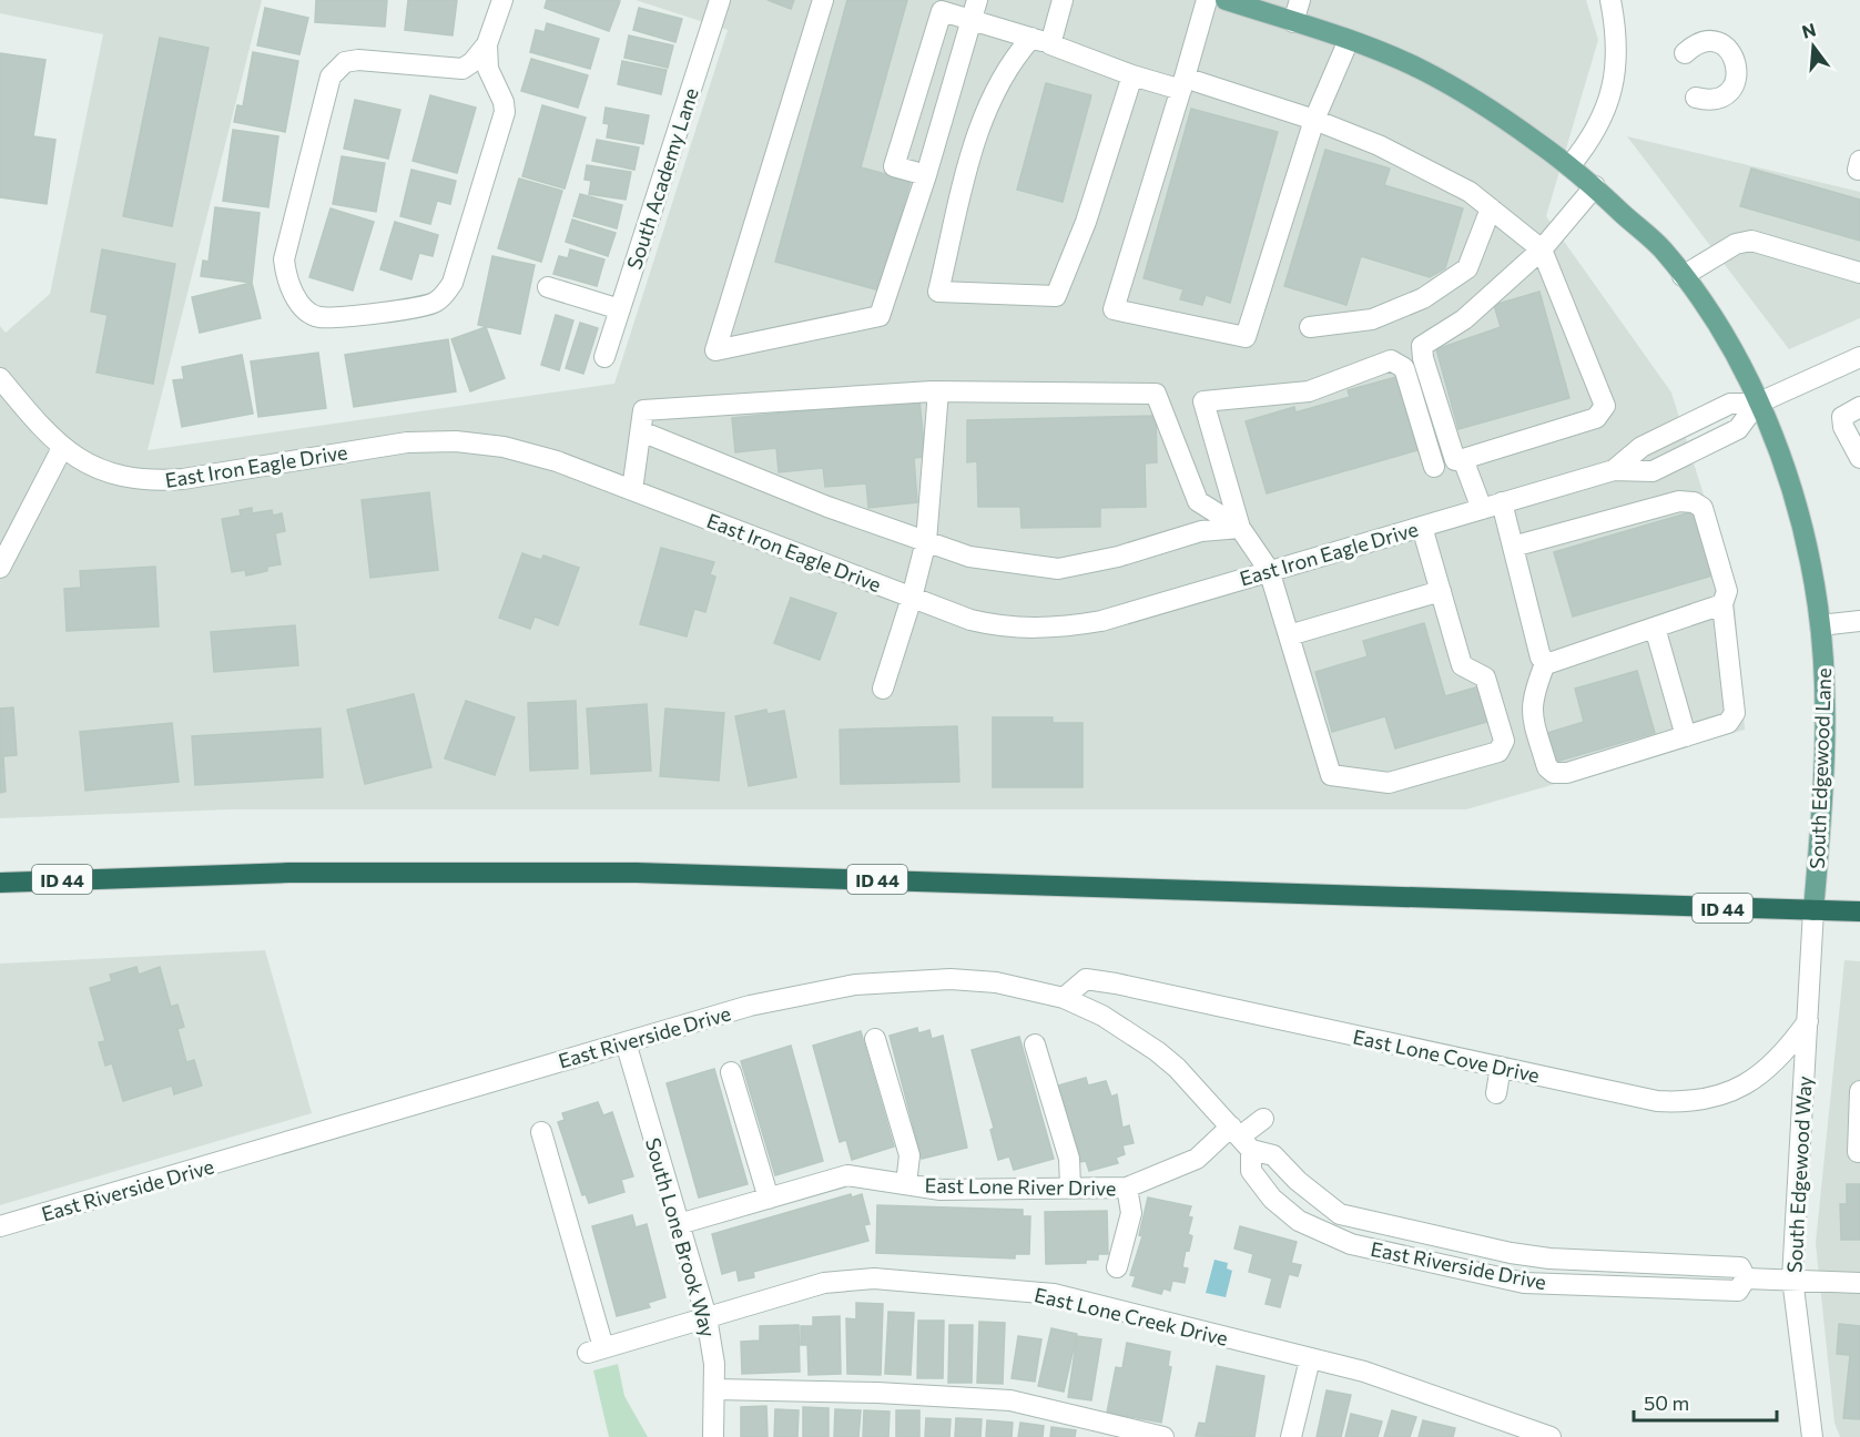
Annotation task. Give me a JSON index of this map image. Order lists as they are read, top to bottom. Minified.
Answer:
{"streets":{"highway":["ID 44"],"main road":["South Edgewood Lane"],"street":["South Academy Lane","East Iron Eagle Drive","East Riverside Drive","East Lone Cove Drive","South Edgewood Way","East Lone River Drive","South Lone Brook Way","East Lone Creek Drive"]},"crossings":[["East Iron Eagle Drive","South Edgewood Lane"],["South Edgewood Lane","ID 44"],["South Edgewood Lane","South Edgewood Way"],["ID 44","South Edgewood Way"],["East Riverside Drive","East Lone Cove Drive"],["East Riverside Drive","South Edgewood Way"],["East Riverside Drive","East Lone River Drive"],["East Riverside Drive","South Lone Brook Way"],["East Lone Cove Drive","South Edgewood Way"],["East Lone River Drive","South Lone Brook Way"],["South Lone Brook Way","East Lone Creek Drive"]],"scale_bar":"50 m","north":"top"}
